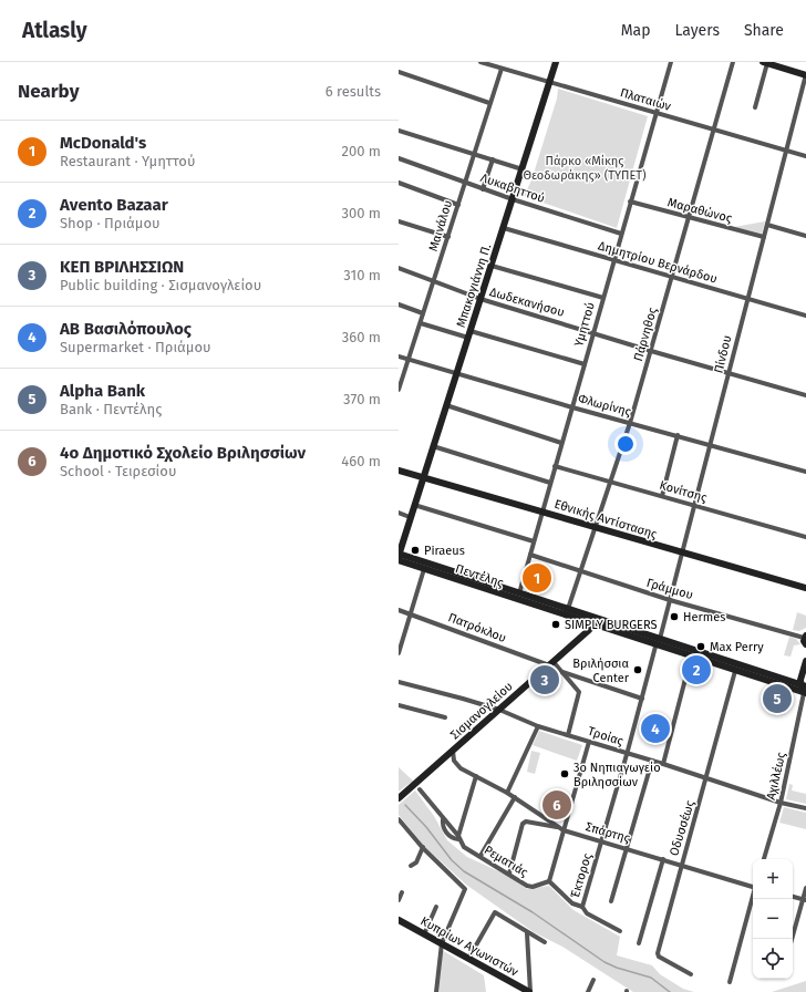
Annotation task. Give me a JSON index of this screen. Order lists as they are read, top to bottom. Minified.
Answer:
{"streets":{"street":["Πλαταιών","Λυκαβηττού","Μαραθώνος","Μαινάλου","Δημητρίου Βερνάρδου","Μπακογιάννη Π.","Δωδεκανήσου","Υμηττού","Πάρνηθος","Πίνδου","Φλωρίνης","Κονίτσης","Εθνικής Αντίστασης","Πεντέλης","Γράμμου","Πατρόκλου","Σισμανογλείου","Τροίας","Αχιλλέως","Οδυσσέως","Σπάρτης","Ρεματιάς","Έκτορος","Κυπρίων Αγωνιστών"]},"crossings":[["Πλαταιών","Μαινάλου"],["Πλαταιών","Μπακογιάννη Π."],["Πλαταιών","Υμηττού"],["Πλαταιών","Πάρνηθος"],["Πλαταιών","Πίνδου"],["Λυκαβηττού","Μαινάλου"],["Λυκαβηττού","Μπακογιάννη Π."],["Λυκαβηττού","Υμηττού"],["Μαραθώνος","Υμηττού"],["Μαραθώνος","Πάρνηθος"],["Μαραθώνος","Πίνδου"],["Μαινάλου","Δωδεκανήσου"],["Μαινάλου","Φλωρίνης"],["Δημητρίου Βερνάρδου","Μπακογιάννη Π."],["Δημητρίου Βερνάρδου","Υμηττού"],["Δημητρίου Βερνάρδου","Πάρνηθος"],["Δημητρίου Βερνάρδου","Πίνδου"],["Μπακογιάννη Π.","Δωδεκανήσου"],["Μπακογιάννη Π.","Φλωρίνης"],["Μπακογιάννη Π.","Εθνικής Αντίστασης"],["Μπακογιάννη Π.","Πεντέλης"],["Δωδεκανήσου","Υμηττού"],["Δωδεκανήσου","Πάρνηθος"],["Δωδεκανήσου","Πίνδου"],["Υμηττού","Φλωρίνης"],["Υμηττού","Κονίτσης"],["Υμηττού","Εθνικής Αντίστασης"],["Υμηττού","Πεντέλης"],["Υμηττού","Γράμμου"],["Πάρνηθος","Φλωρίνης"],["Πάρνηθος","Κονίτσης"],["Πάρνηθος","Εθνικής Αντίστασης"],["Πάρνηθος","Πεντέλης"],["Πάρνηθος","Γράμμου"],["Πίνδου","Φλωρίνης"],["Πίνδου","Κονίτσης"],["Πίνδου","Εθνικής Αντίστασης"],["Πίνδου","Πεντέλης"],["Πίνδου","Γράμμου"],["Πεντέλης","Σισμανογλείου"],["Πεντέλης","Αχιλλέως"],["Πεντέλης","Οδυσσέως"],["Πεντέλης","Έκτορος"],["Πατρόκλου","Σισμανογλείου"],["Σισμανογλείου","Τροίας"],["Σισμανογλείου","Σπάρτης"],["Σισμανογλείου","Ρεματιάς"],["Τροίας","Αχιλλέως"],["Τροίας","Οδυσσέως"],["Τροίας","Έκτορος"],["Οδυσσέως","Σπάρτης"],["Σπάρτης","Έκτορος"]],"parks":["Πάρκο «Μίκης Θεοδωράκης» (ΤΥΠΕΤ)"],"places":["Piraeus","Hermes","SIMPLY BURGERS","Max Perry","Βριλήσσια Center","3ο Νηπιαγωγείο Βριλησσίων"],"page":{"header":"Atlasly","nav":["Map","Layers","Share"],"heading":["Nearby","6 results"],"list":[{"mark":"1","name":"McDonald's","note":"Restaurant · Υμηττού","value":"200 m"},{"mark":"2","name":"Avento Bazaar","note":"Shop · Πριάμου","value":"300 m"},{"mark":"3","name":"ΚΕΠ ΒΡΙΛΗΣΣΙΩΝ","note":"Public building · Σισμανογλείου","value":"310 m"},{"mark":"4","name":"ΑΒ Βασιλόπουλος","note":"Supermarket · Πριάμου","value":"360 m"},{"mark":"5","name":"Alpha Bank","note":"Bank · Πεντέλης","value":"370 m"},{"mark":"6","name":"4o Δημοτικό Σχολείο Βριλησσίων","note":"School · Τειρεσίου","value":"460 m"}],"pins":["1","2","3","5","4","6"],"map_buttons":["+","−"]}}
